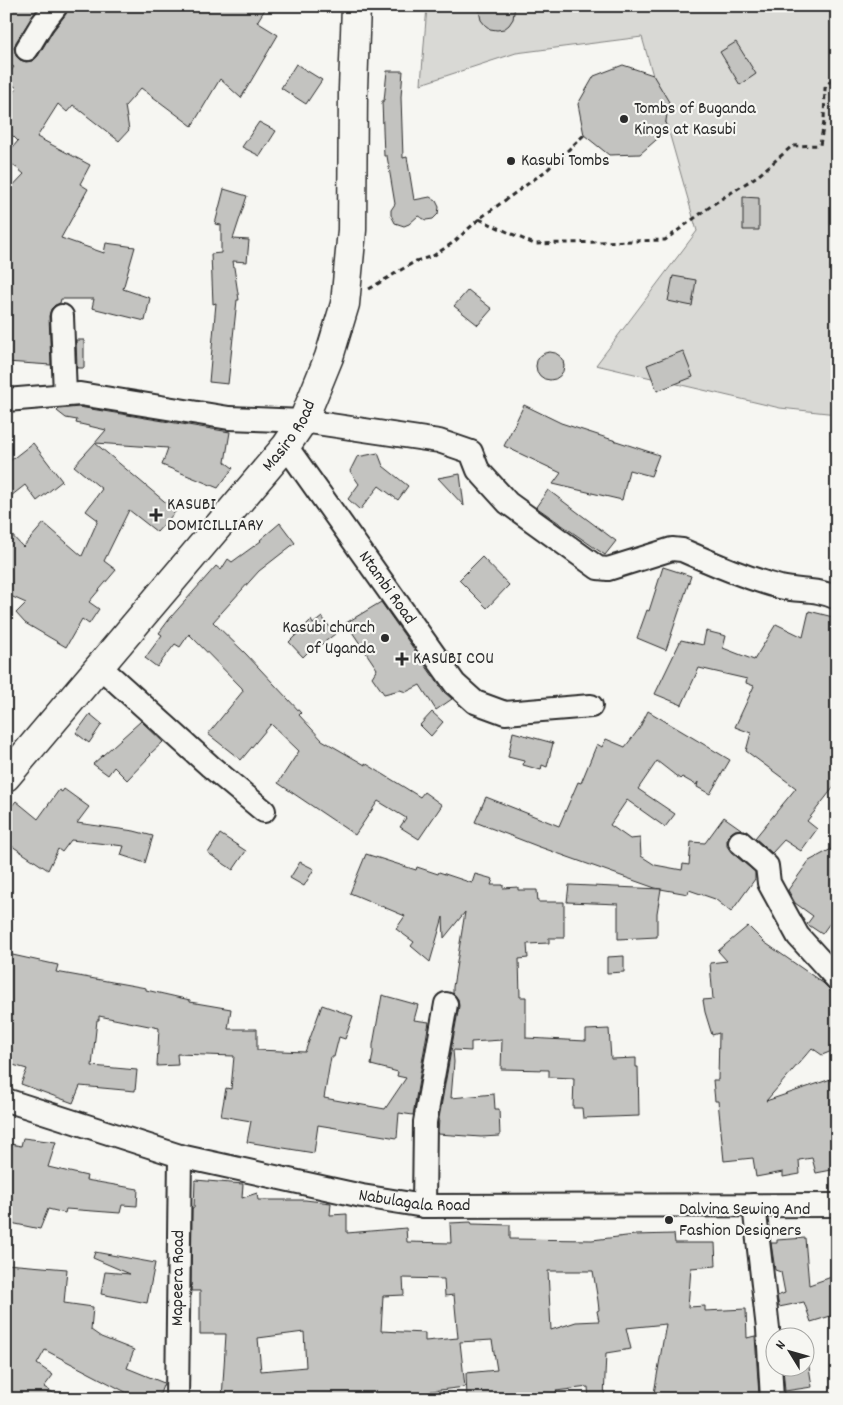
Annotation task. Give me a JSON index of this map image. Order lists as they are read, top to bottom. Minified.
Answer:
{"streets":{"main road":["Masiro Road"],"street":["Ntambi Road","Nabulagala Road","Mapeera Road"]},"crossings":[["Masiro Road","Ntambi Road"],["Nabulagala Road","Mapeera Road"]],"places":{"other":["Tombs of Buganda Kings at Kasubi","Kasubi Tombs","Kasubi church of Uganda","Dalvina Sewing And Fashion Designers"],"health":["KASUBI DOMICILLIARY","KASUBI COU"]},"north":"top left"}
